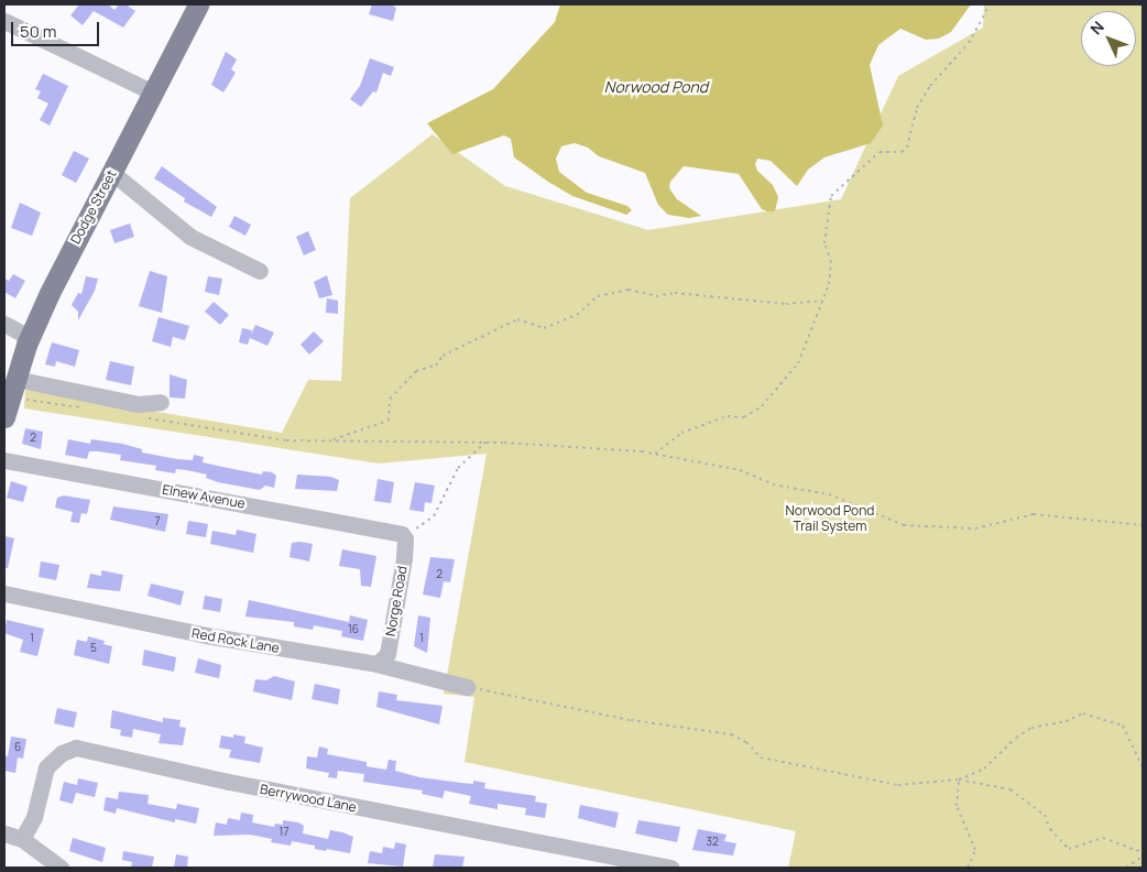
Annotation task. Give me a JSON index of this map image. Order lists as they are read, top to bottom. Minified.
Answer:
{"streets":{"main road":["Dodge Street"],"street":["Elnew Avenue","Norge Road","Red Rock Lane","Berrywood Lane"]},"crossings":[["Elnew Avenue","Norge Road"],["Norge Road","Red Rock Lane"]],"water":["Norwood Pond"],"parks":["Norwood Pond Trail System"],"house_numbers":["2","7","2","16","1","1","5","6","17","32"],"scale_bar":"50 m","north":"top left"}
